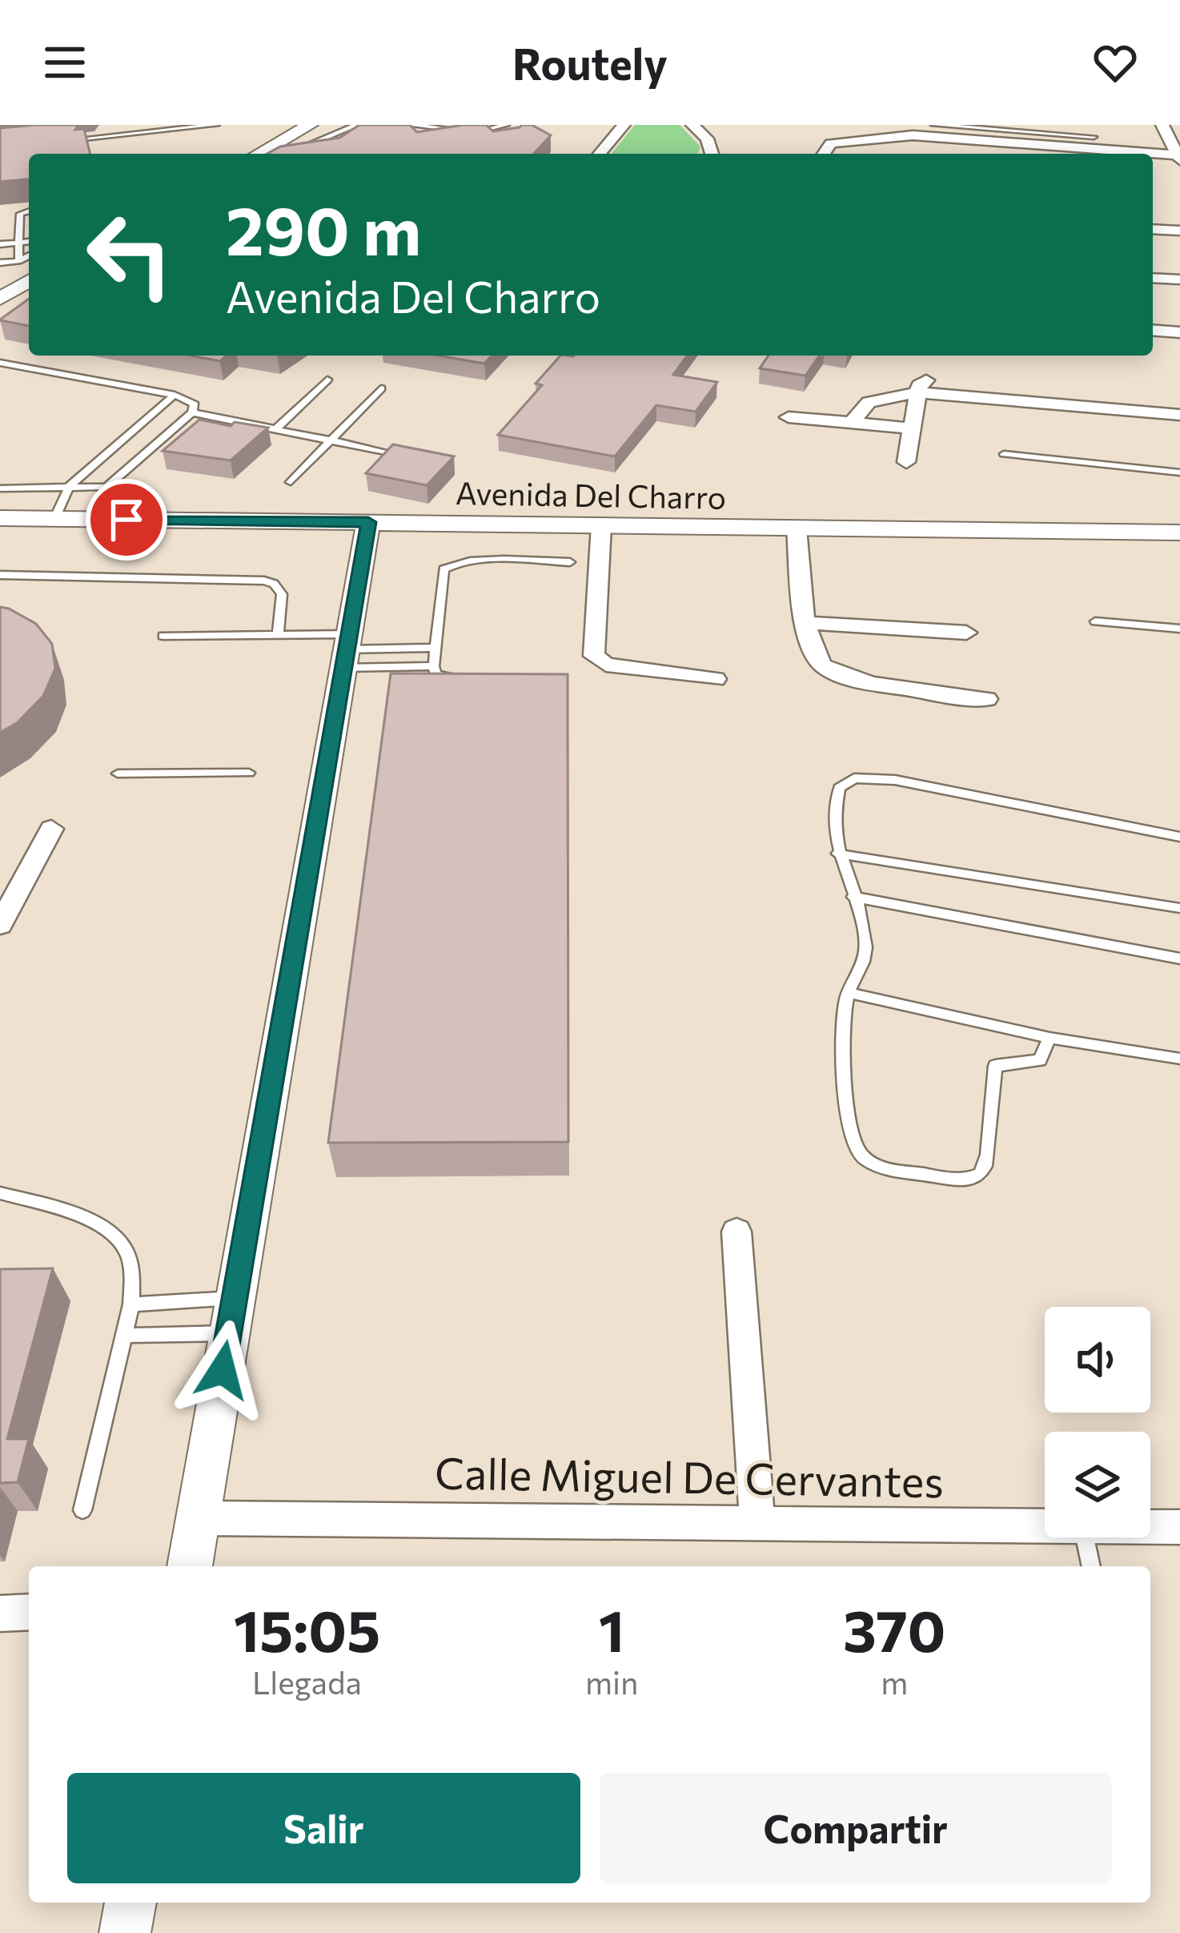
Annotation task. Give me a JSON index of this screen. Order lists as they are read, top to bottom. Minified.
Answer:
{"streets":{"street":["Avenida Del Charro","Calle Miguel De Cervantes"]},"page":{"header":"Routely","turn":["290 m","Avenida Del Charro"],"eta":["15:05","Llegada","1","min","370","m"],"buttons":["Salir","Compartir"]}}
